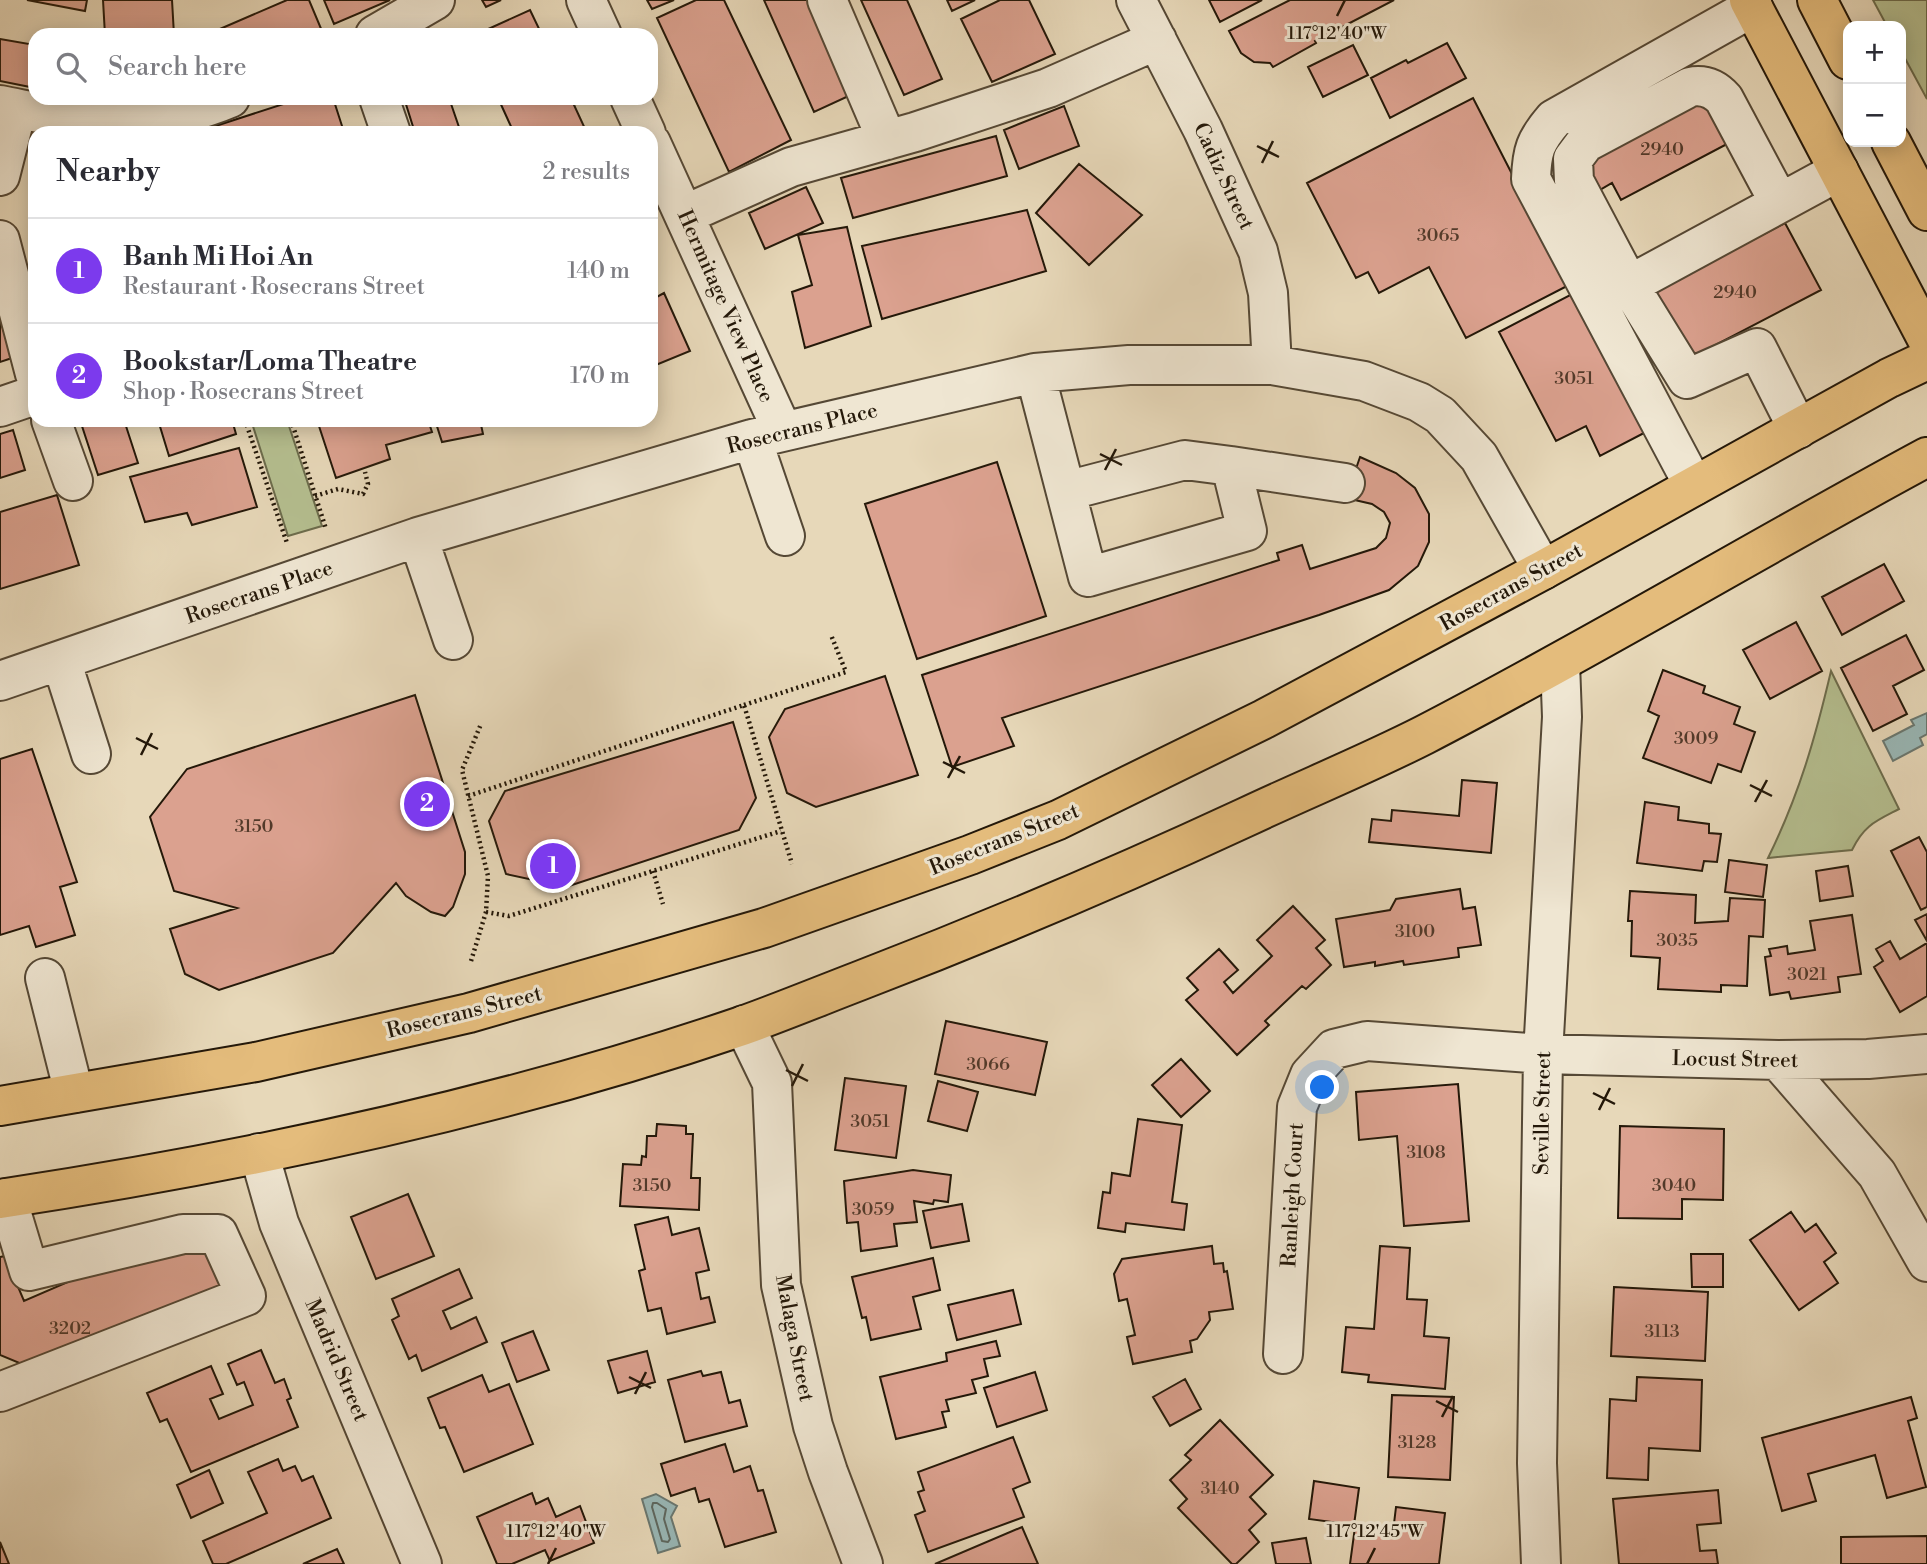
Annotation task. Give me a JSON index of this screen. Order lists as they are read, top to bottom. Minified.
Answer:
{"streets":{"main road":["Rosecrans Street"],"street":["Cadiz Street","Hermitage View Place","Rosecrans Place","Locust Street","Seville Street","Ranleigh Court","Malaga Street","Madrid Street"]},"crossings":[["Cadiz Street","Rosecrans Place"],["Hermitage View Place","Rosecrans Place"],["Rosecrans Place","Rosecrans Street"],["Locust Street","Seville Street"],["Locust Street","Ranleigh Court"],["Seville Street","Ranleigh Court"]],"house_numbers":["2940","3065","2940","3051","3009","3150","3100","3035","3021","3066","3051","3108","3150","3040","3059","3202","3113","3128","3140"],"page":{"map_buttons":["+","−"],"search":"Search here","heading":["Nearby","2 results"],"list":[{"mark":"1","name":"Banh Mi Hoi An","note":"Restaurant · Rosecrans Street","value":"140 m"},{"mark":"2","name":"Bookstar/Loma Theatre","note":"Shop · Rosecrans Street","value":"170 m"}],"pins":["2","1"]},"coordinates":["117°12'40\"W","117°12'45\"W"]}
